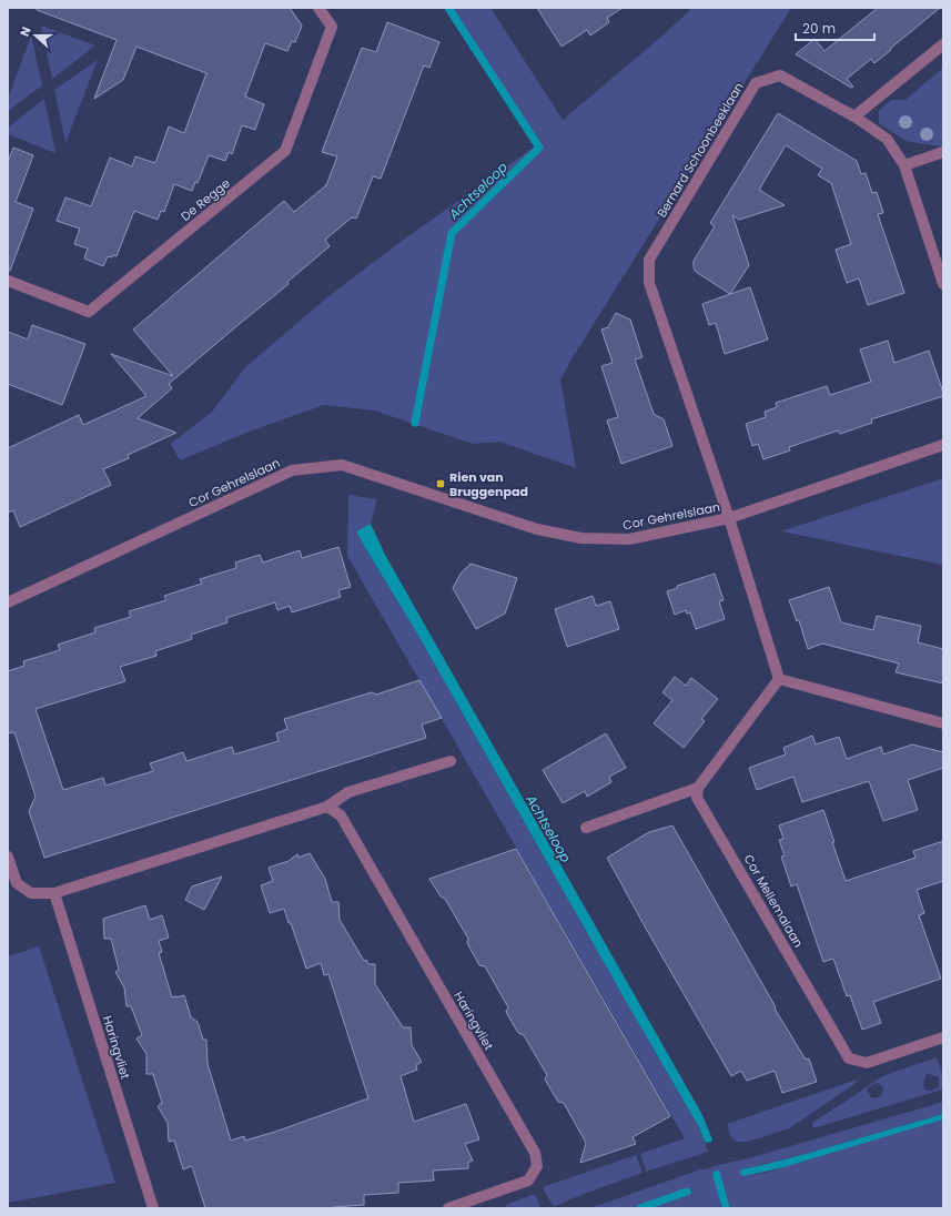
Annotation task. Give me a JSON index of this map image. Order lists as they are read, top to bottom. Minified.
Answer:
{"streets":{"street":["Bernard Schoonbeeklaan","De Regge","Cor Gehrelslaan","Cor Mellemalaan","Haringvliet"]},"crossings":[["Bernard Schoonbeeklaan","Cor Gehrelslaan"]],"water":["Achtseloop"],"places":{"transit":["Rien van Bruggenpad"]},"scale_bar":"20 m","north":"left"}
